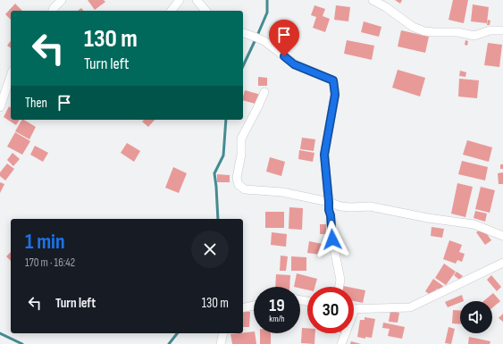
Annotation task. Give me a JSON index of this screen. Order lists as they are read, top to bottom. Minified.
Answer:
{"page":{"turn":["130 m","Turn left"],"then":"Then","heading":["1 min","170 m · 16:42"],"list":[{"name":"Turn left","value":"130 m"}],"speed":"19 km/h","limit":"30"}}
